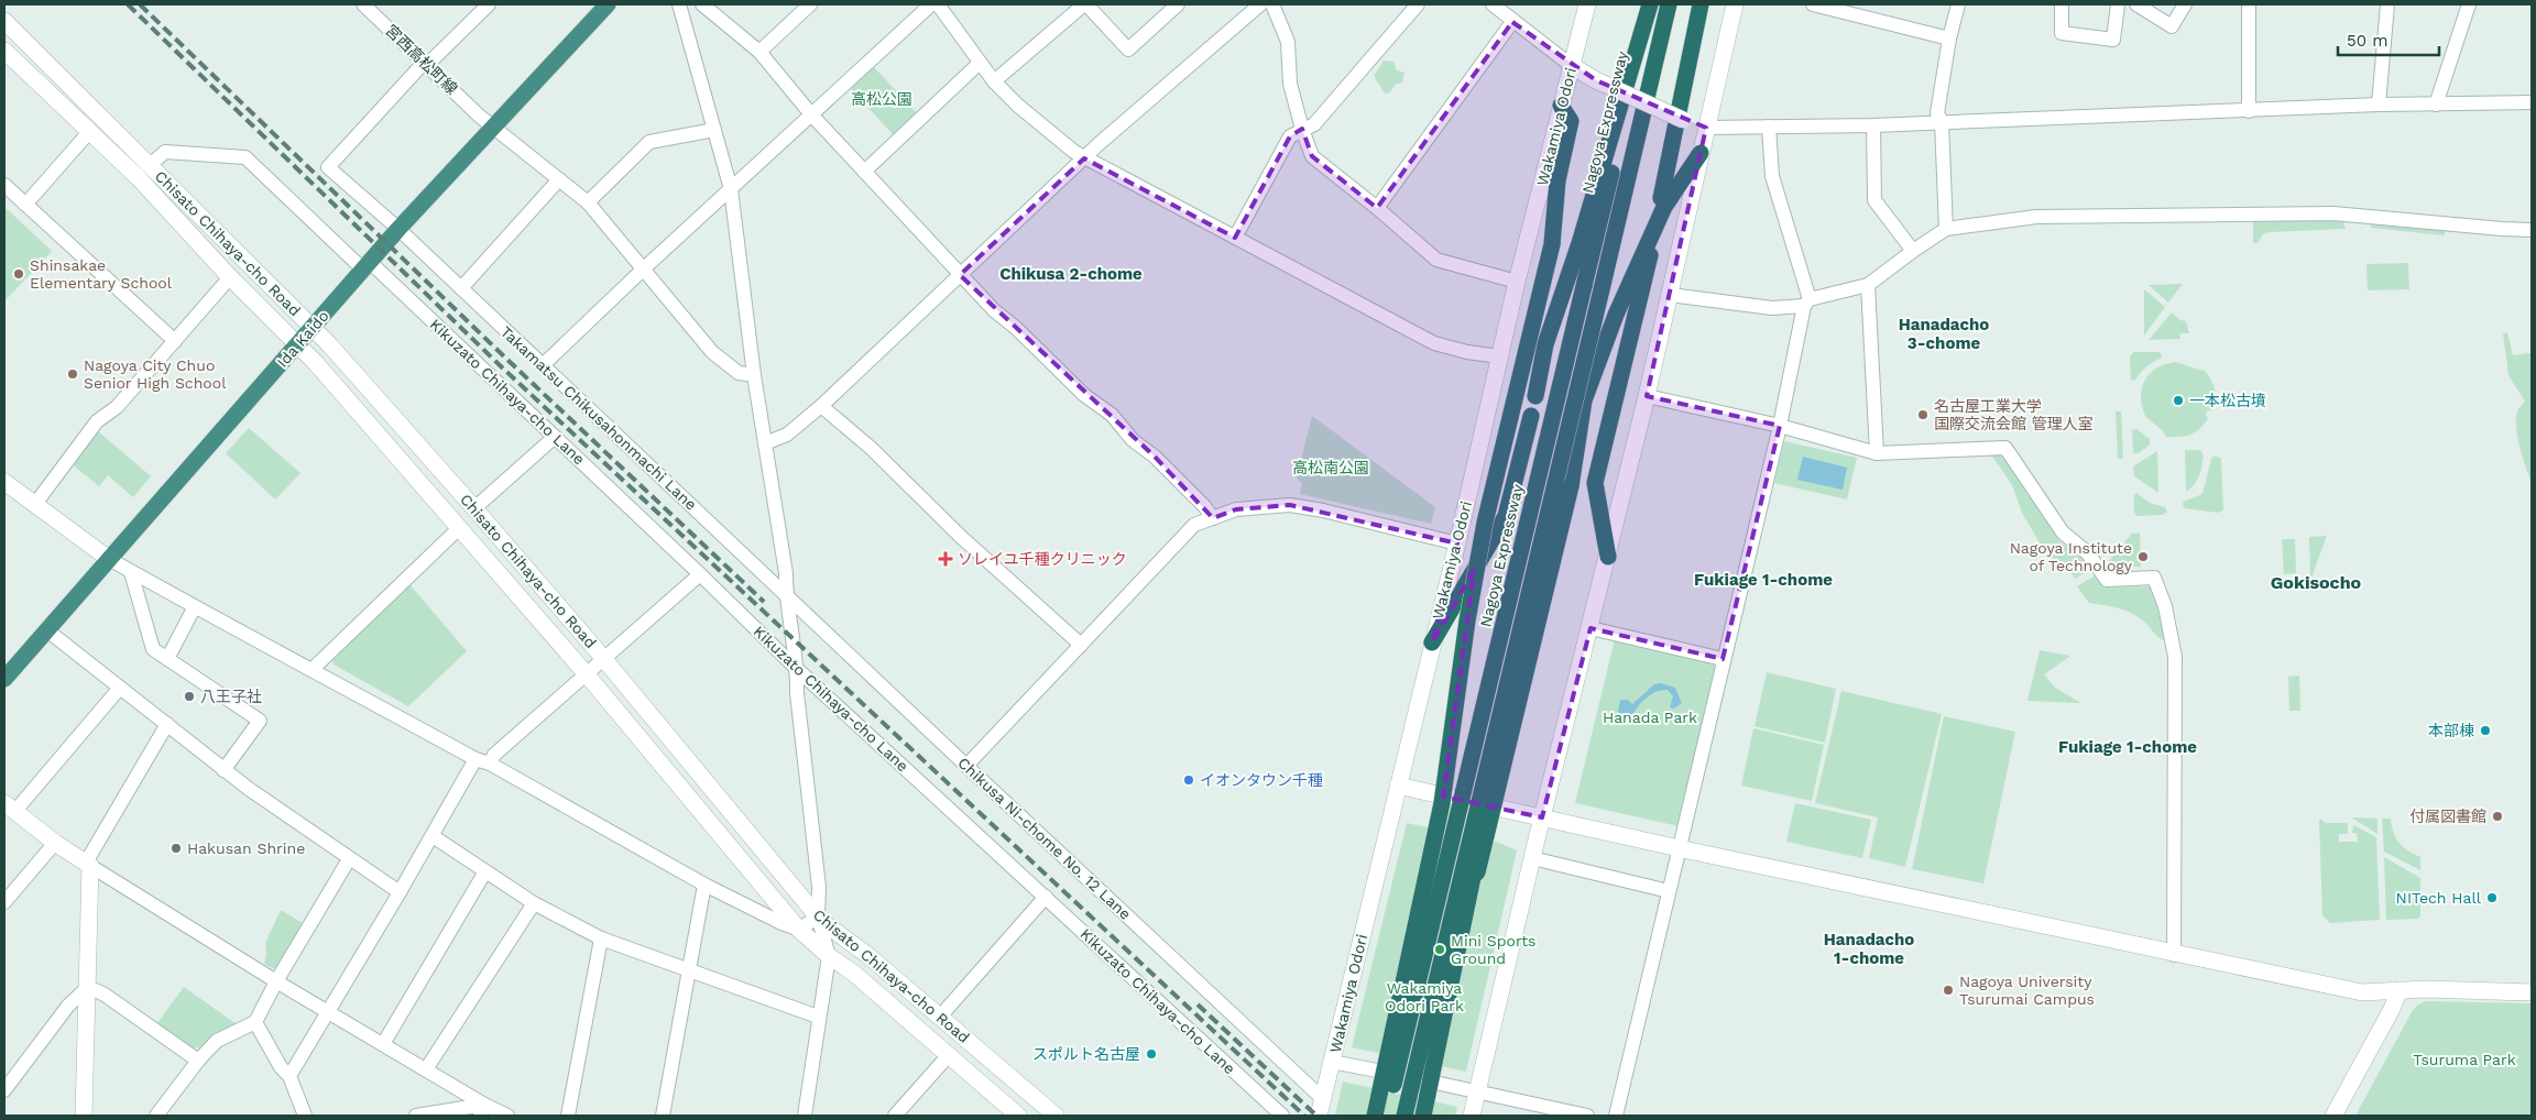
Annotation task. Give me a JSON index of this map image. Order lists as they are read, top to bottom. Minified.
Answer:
{"streets":{"highway":["Nagoya Expressway","Ida Kaido"],"street":["宮西高松町線","Wakamiya Odori","Chisato Chihaya-cho Road","Kikuzato Chihaya-cho Lane","Takamatsu Chikusahonmachi Lane","Chikusa Ni-chome No. 12 Lane"]},"crossings":[["宮西高松町線","Ida Kaido"],["宮西高松町線","Takamatsu Chikusahonmachi Lane"],["Wakamiya Odori","Chikusa Ni-chome No. 12 Lane"],["Chisato Chihaya-cho Road","Ida Kaido"],["Chisato Chihaya-cho Road","Kikuzato Chihaya-cho Lane"],["Ida Kaido","Kikuzato Chihaya-cho Lane"],["Ida Kaido","Takamatsu Chikusahonmachi Lane"],["Takamatsu Chikusahonmachi Lane","Chikusa Ni-chome No. 12 Lane"]],"districts":["Chikusa 2-chome","Hanadacho 3-chome","Fukiage 1-chome","Gokisocho","Fukiage 1-chome","Hanadacho 1-chome"],"parks":["高松公園","高松南公園","Hanada Park","Wakamiya Odori Park","Tsuruma Park"],"places":{"other":["Shinsakae Elementary School","Nagoya City Chuo Senior High School","一本松古墳","名古屋工業大学 国際交流会館 管理人室","Nagoya Institute of Technology","八王子社","本部棟","イオンタウン千種","付属図書館","Hakusan Shrine","NITech Hall","Mini Sports Ground","Nagoya University Tsurumai Campus","スポルト名古屋"],"health":["ソレイユ千種クリニック"]},"scale_bar":"50 m"}
